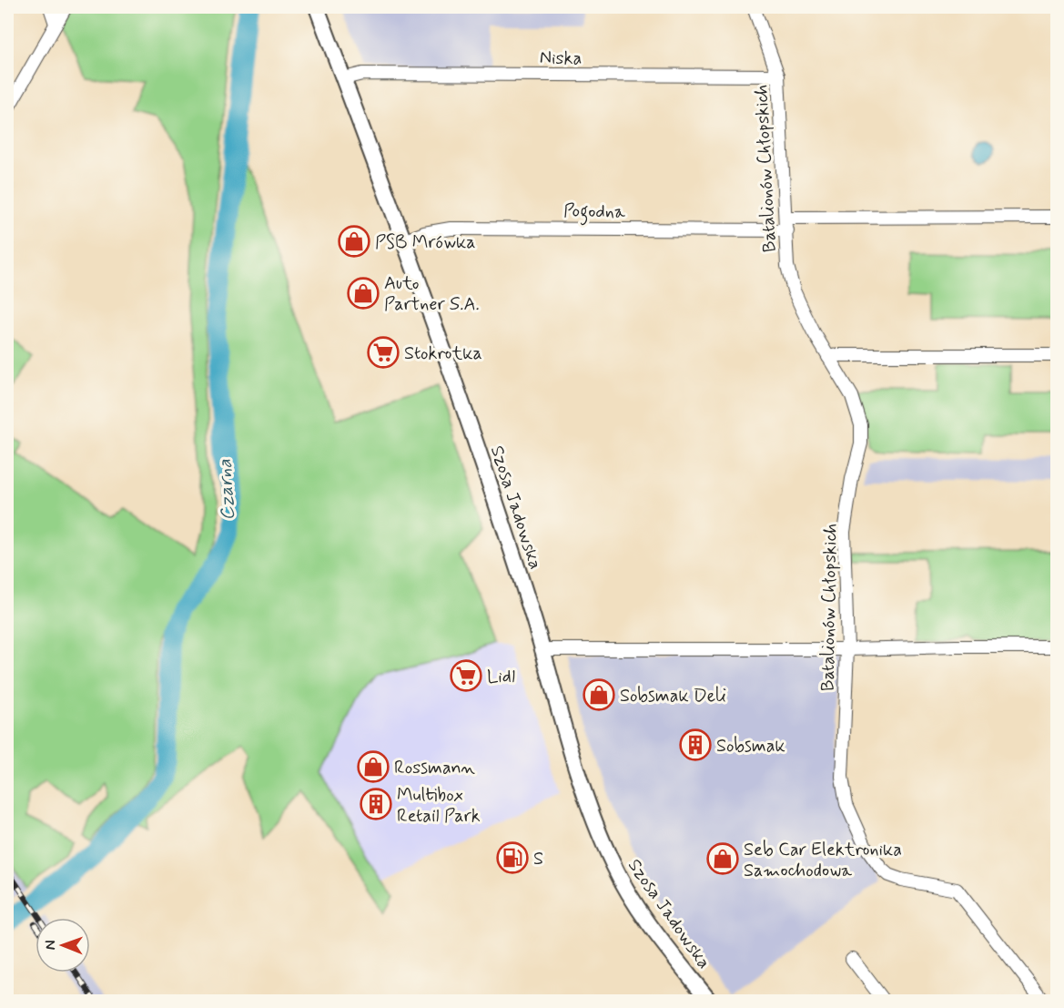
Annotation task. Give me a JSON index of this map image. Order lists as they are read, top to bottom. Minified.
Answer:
{"streets":{"main road":["Szosa Jadowska"],"street":["Niska","Batalionów Chłopskich","Pogodna"]},"crossings":[["Niska","Batalionów Chłopskich"],["Niska","Szosa Jadowska"],["Batalionów Chłopskich","Pogodna"],["Pogodna","Szosa Jadowska"]],"water":["Czarna"],"places":{"shop":["PSB Mrówka","Auto Partner S.A.","Sobsmak Deli","Rossmann","Seb Car Elektronika Samochodowa"],"supermarket":["Stokrotka","Lidl"],"building":["Sobsmak","Multibox Retail Park"],"fuel station":["S"]},"north":"left"}
